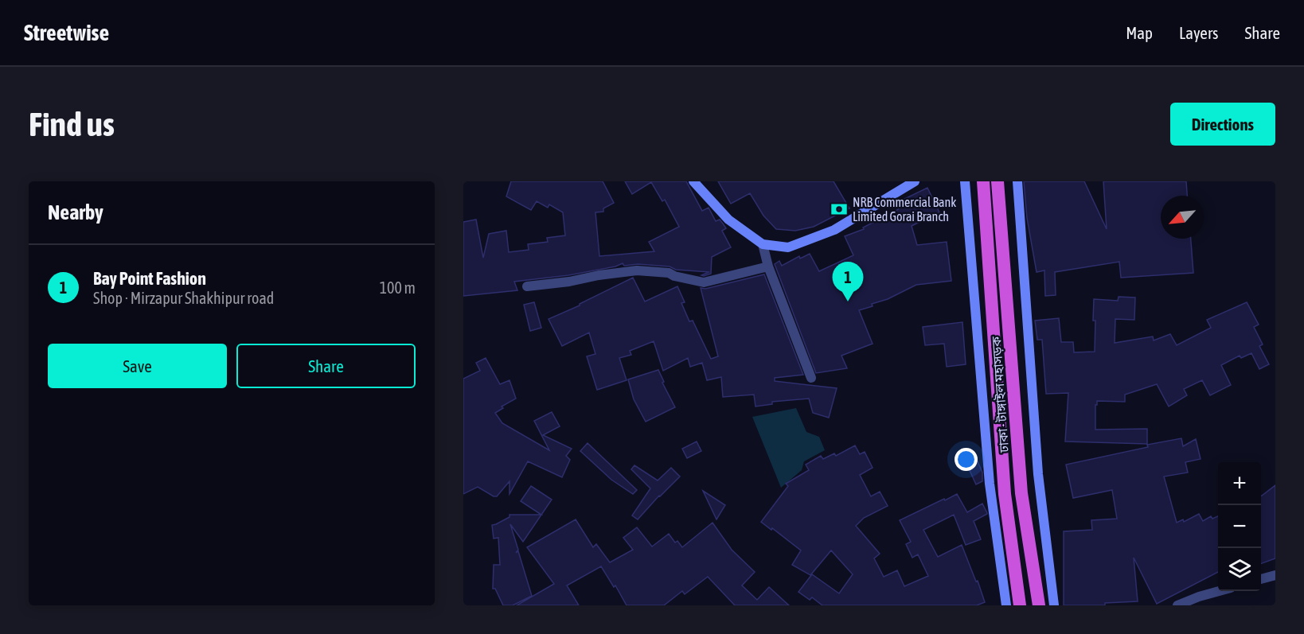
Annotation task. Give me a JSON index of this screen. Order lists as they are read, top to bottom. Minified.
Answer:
{"streets":{"highway":["ঢাকা - টাঙ্গাইল মহাসড়ক"]},"places":{"bank":["NRB Commercial Bank Limited Gorai Branch"]},"north":"bottom left","page":{"header":"Streetwise","nav":["Map","Layers","Share"],"buttons":["Directions",["Save","Share"]],"title":"Find us","heading":"Nearby","list":[{"mark":"1","name":"Bay Point Fashion","note":"Shop · Mirzapur Shakhipur road","value":"100 m"}],"pins":"1","map_buttons":["+","−"]}}
